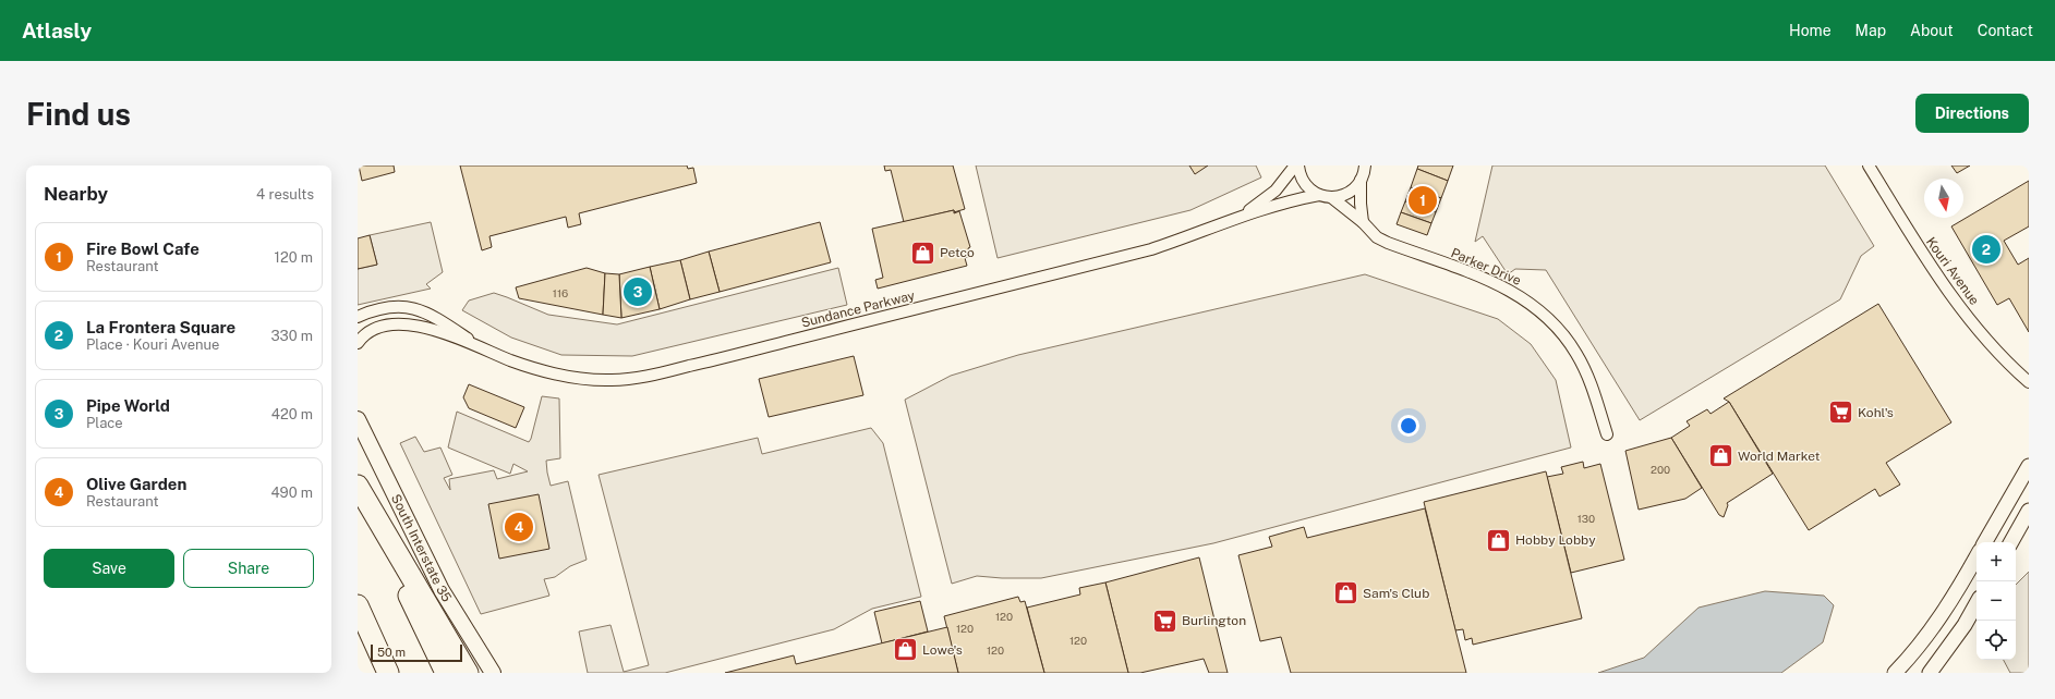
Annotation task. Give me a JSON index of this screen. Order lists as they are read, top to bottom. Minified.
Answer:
{"streets":{"main road":["South Interstate 35"],"street":["Parker Drive","Kouri Avenue","Sundance Parkway"]},"places":{"shop":["Petco","World Market","Hobby Lobby","Sam's Club","Lowe's"],"supermarket":["Kohl's","Burlington"]},"house_numbers":["116","200","130","120","120","120","120"],"scale_bar":"50 m","north":"bottom","page":{"header":"Atlasly","nav":["Home","Map","About","Contact"],"buttons":["Directions",["Save","Share"]],"title":"Find us","heading":["Nearby","4 results"],"pins":["1","2","3","4"],"list":[{"mark":"1","name":"Fire Bowl Cafe","note":"Restaurant","value":"120 m"},{"mark":"2","name":"La Frontera Square","note":"Place · Kouri Avenue","value":"330 m"},{"mark":"3","name":"Pipe World","note":"Place","value":"420 m"},{"mark":"4","name":"Olive Garden","note":"Restaurant","value":"490 m"}],"map_buttons":["+","−"],"scale":"50 m"}}
